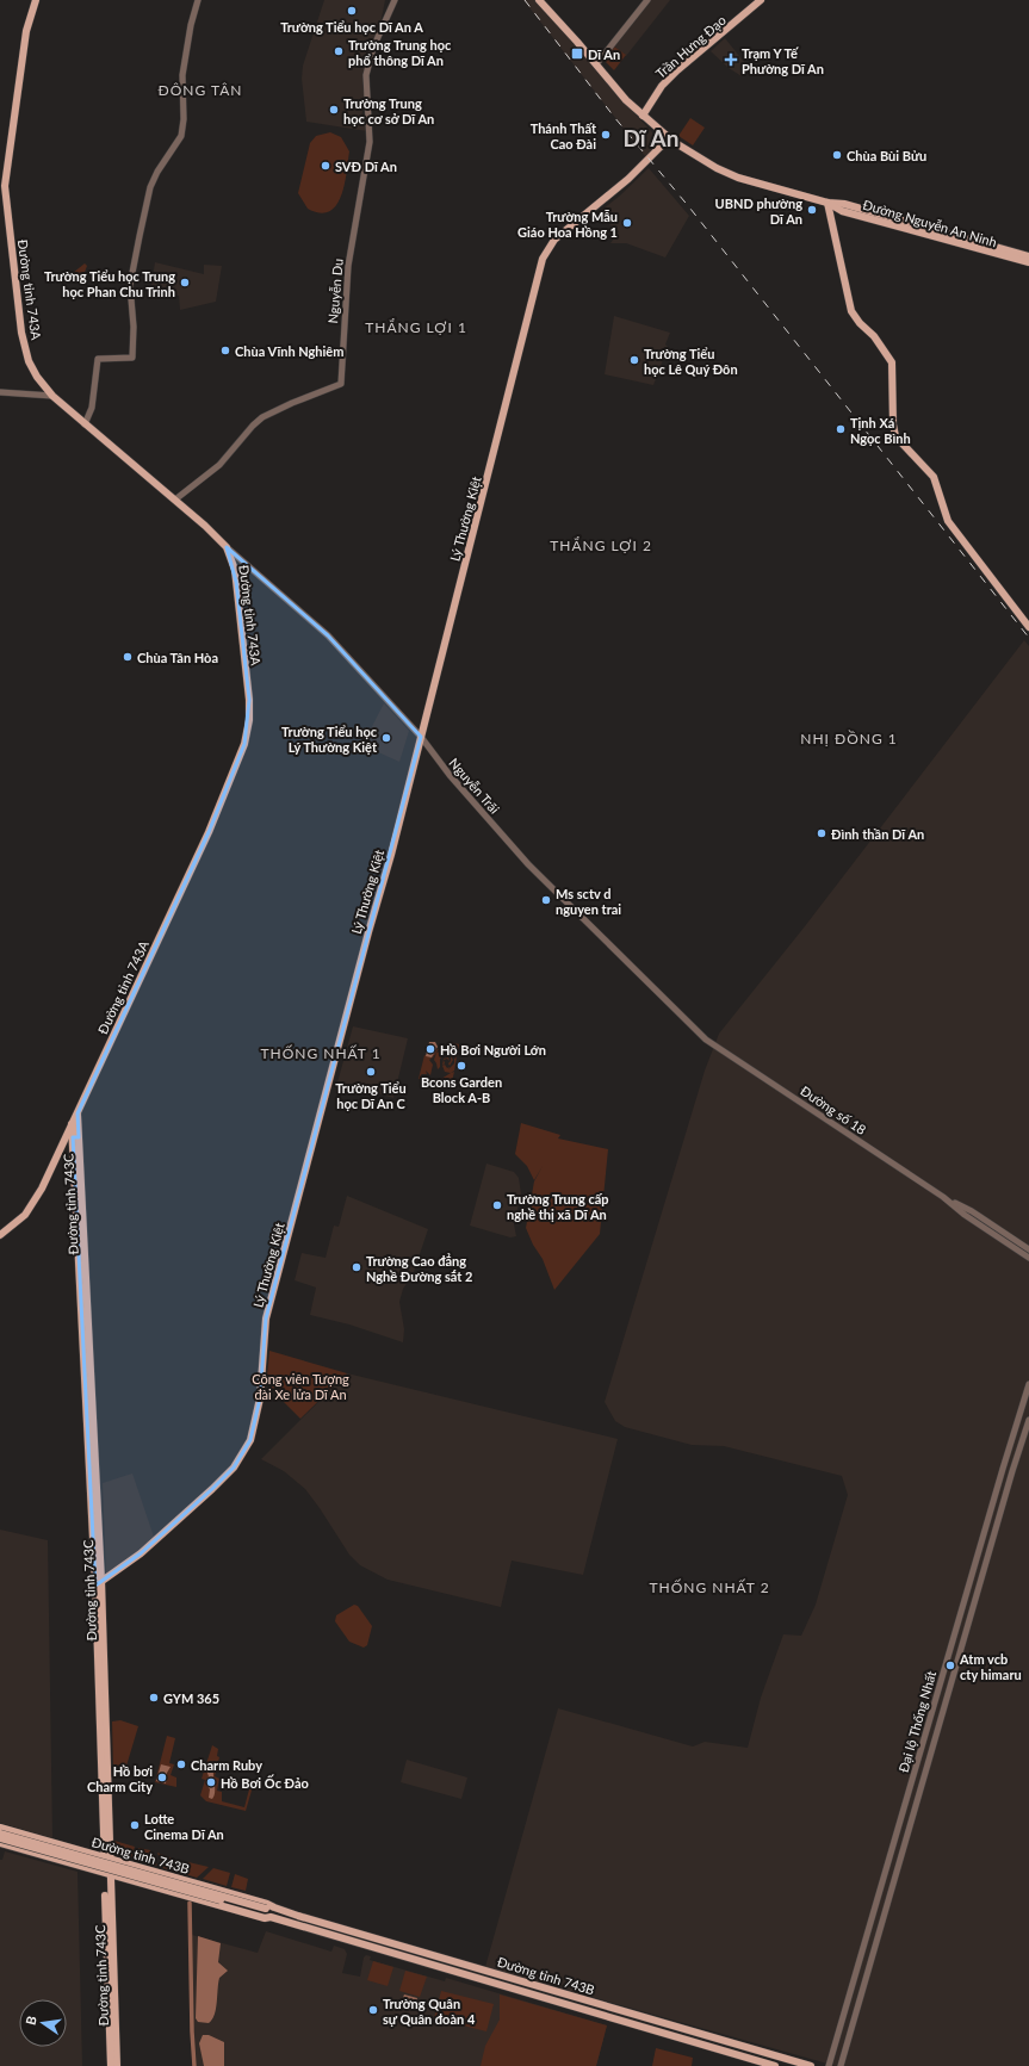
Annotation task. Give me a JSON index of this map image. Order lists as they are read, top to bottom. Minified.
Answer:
{"streets":{"main road":["Trần Hưng Đạo","Đường Nguyễn An Ninh","Đường tỉnh 743A","Lý Thường Kiệt","Đường tỉnh 743C","Đường tỉnh 743B"],"street":["Nguyễn Du","Nguyễn Trãi","Đường số 18","Đại lộ Thống Nhất"]},"crossings":[["Trần Hưng Đạo","Đường Nguyễn An Ninh"],["Đường Nguyễn An Ninh","Lý Thường Kiệt"],["Đường tỉnh 743A","Nguyễn Du"],["Đường tỉnh 743A","Nguyễn Trãi"],["Đường tỉnh 743A","Đường tỉnh 743C"],["Lý Thường Kiệt","Nguyễn Trãi"],["Lý Thường Kiệt","Đường tỉnh 743C"],["Nguyễn Trãi","Đường số 18"],["Đường tỉnh 743C","Đường tỉnh 743B"]],"districts":["ĐÔNG TÂN","Dĩ An","THẮNG LỢI 1","THẮNG LỢI 2","NHỊ ĐỒNG 1","THỐNG NHẤT 1","THỐNG NHẤT 2"],"parks":["Công viên Tượng đài Xe lửa Dĩ An"],"places":{"other":["Trường Tiểu học Dĩ An A","Trường Trung học phổ thông Dĩ An","Trường Trung học cơ sở Dĩ An","Thánh Thất Cao Đài","Chùa Bùi Bửu","SVĐ Dĩ An","UBND phường Dĩ An","Trường Mẫu Giáo Hoa Hồng 1","Trường Tiểu học Trung học Phan Chu Trinh","Chùa Vĩnh Nghiêm","Trường Tiểu học Lê Quý Đôn","Tịnh Xá Ngọc Bình","Chùa Tân Hòa","Trường Tiểu học Lý Thường Kiệt","Đình thần Dĩ An","Ms sctv d nguyen trai","Hồ Bơi Người Lớn","Bcons Garden Block A-B","Trường Tiểu học Dĩ An C","Trường Trung cấp nghề thị xã Dĩ An","Trường Cao đẳng Nghề Đường sắt 2","Atm vcb cty himaru","GYM 365","Charm Ruby","Hồ bơi Charm City","Hồ Bơi Ốc Đảo","Lotte Cinema Dĩ An","Trường Quân sự Quân đoàn 4"],"transit":["Dĩ An"],"health":["Trạm Y Tế Phường Dĩ An"]},"north":"left"}
